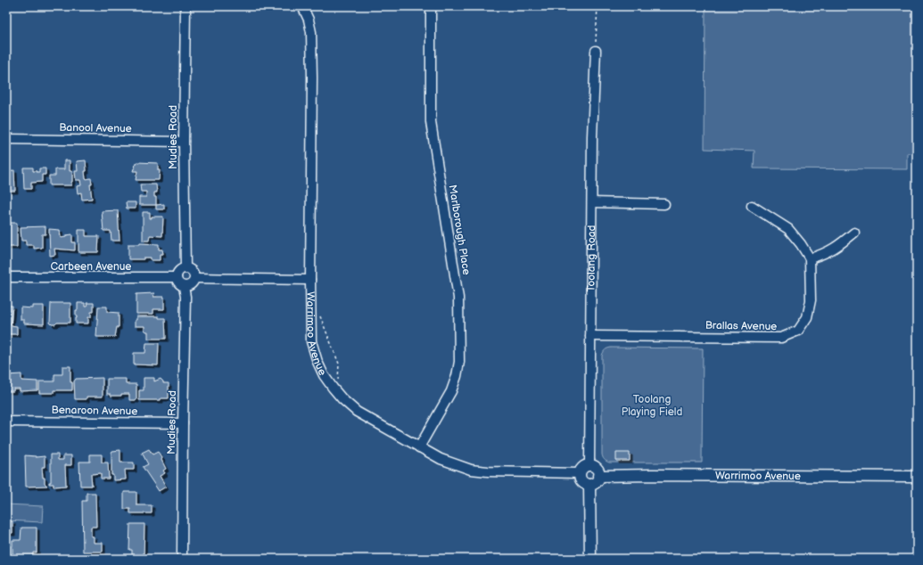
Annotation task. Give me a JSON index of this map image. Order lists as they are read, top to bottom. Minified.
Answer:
{"streets":{"street":["Banool Avenue","Mudies Road","Marlborough Place","Toolang Road","Carbeen Avenue","Brallas Avenue","Warrimoo Avenue","Benaroon Avenue"]},"crossings":[["Banool Avenue","Mudies Road"],["Mudies Road","Carbeen Avenue"],["Mudies Road","Benaroon Avenue"],["Marlborough Place","Warrimoo Avenue"],["Toolang Road","Brallas Avenue"],["Toolang Road","Warrimoo Avenue"]],"parks":["Toolang Playing Field"]}
